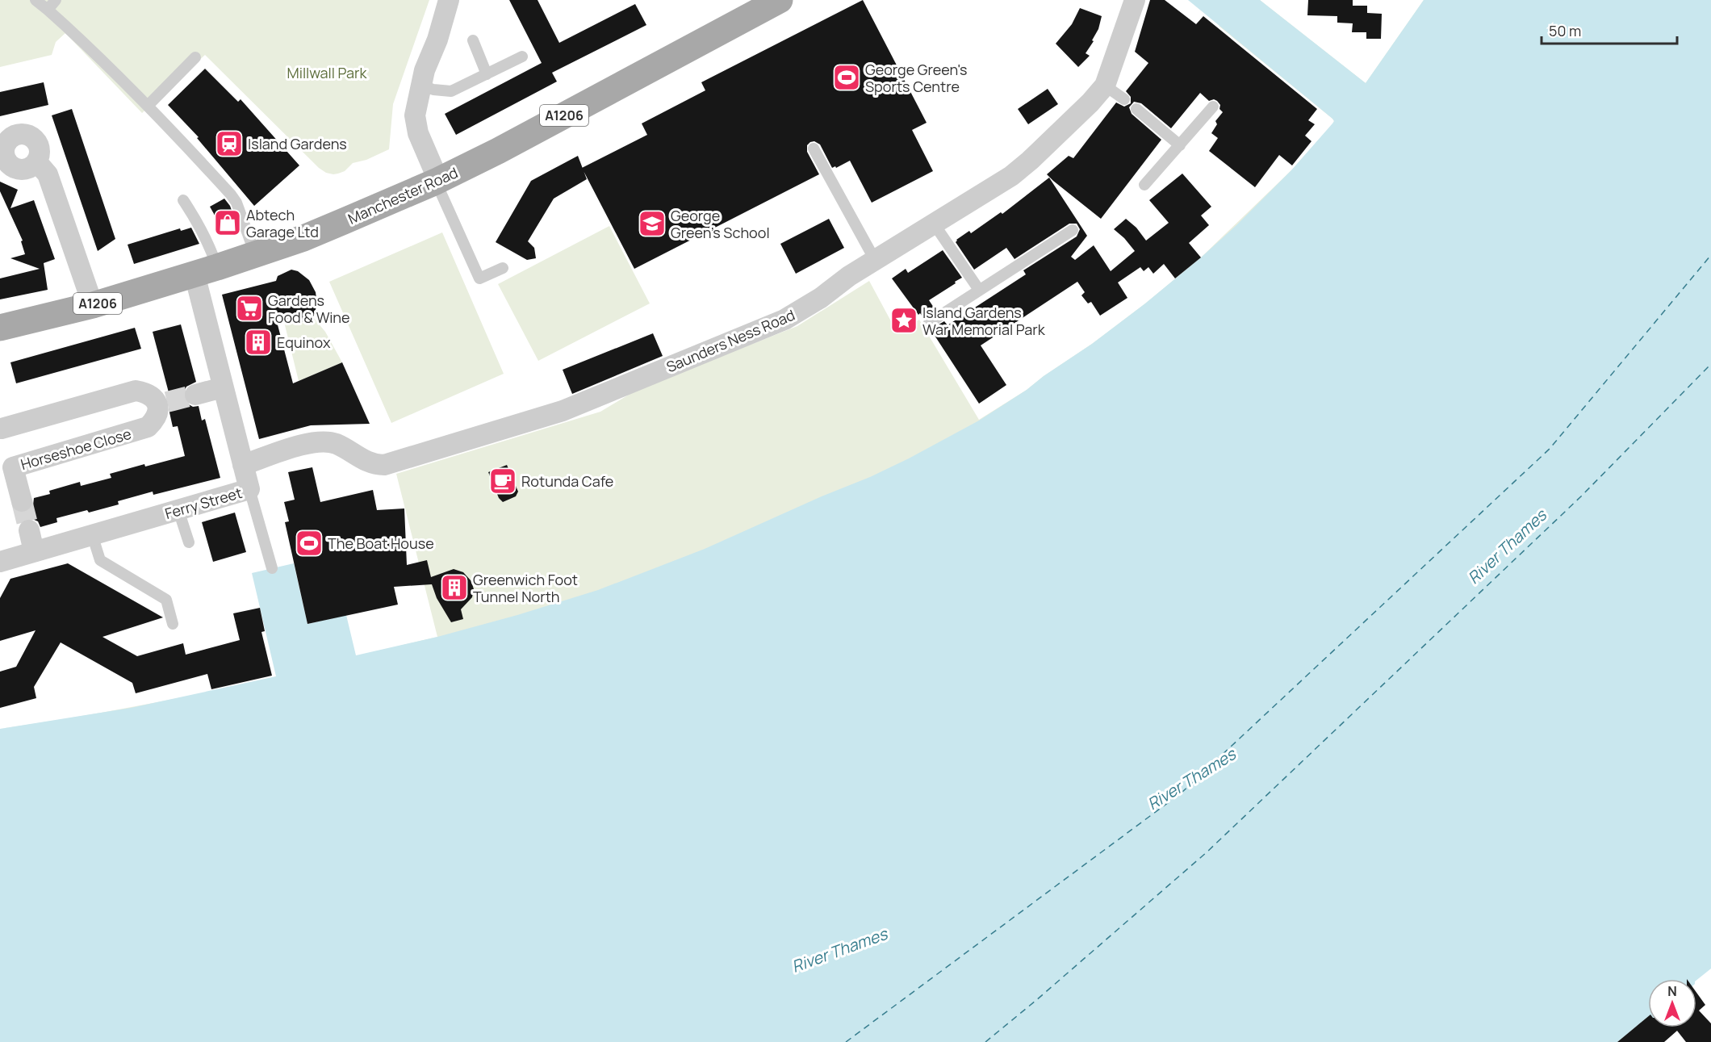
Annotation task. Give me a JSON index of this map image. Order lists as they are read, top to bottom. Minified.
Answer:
{"streets":{"main road":["A1206","Manchester Road"],"street":["Saunders Ness Road","Horseshoe Close","Ferry Street"]},"crossings":[["Manchester Road","Ferry Street"],["Saunders Ness Road","Ferry Street"]],"water":["River Thames"],"parks":["Millwall Park"],"places":{"sports":["George Green's Sports Centre","The Boat House"],"station":["Island Gardens"],"shop":["Abtech Garage Ltd"],"school or university":["George Green's School"],"supermarket":["Gardens Food & Wine"],"place":["Island Gardens War Memorial Park"],"building":["Equinox","Greenwich Foot Tunnel North"],"cafe":["Rotunda Cafe"]},"scale_bar":"50 m","north":"top"}
